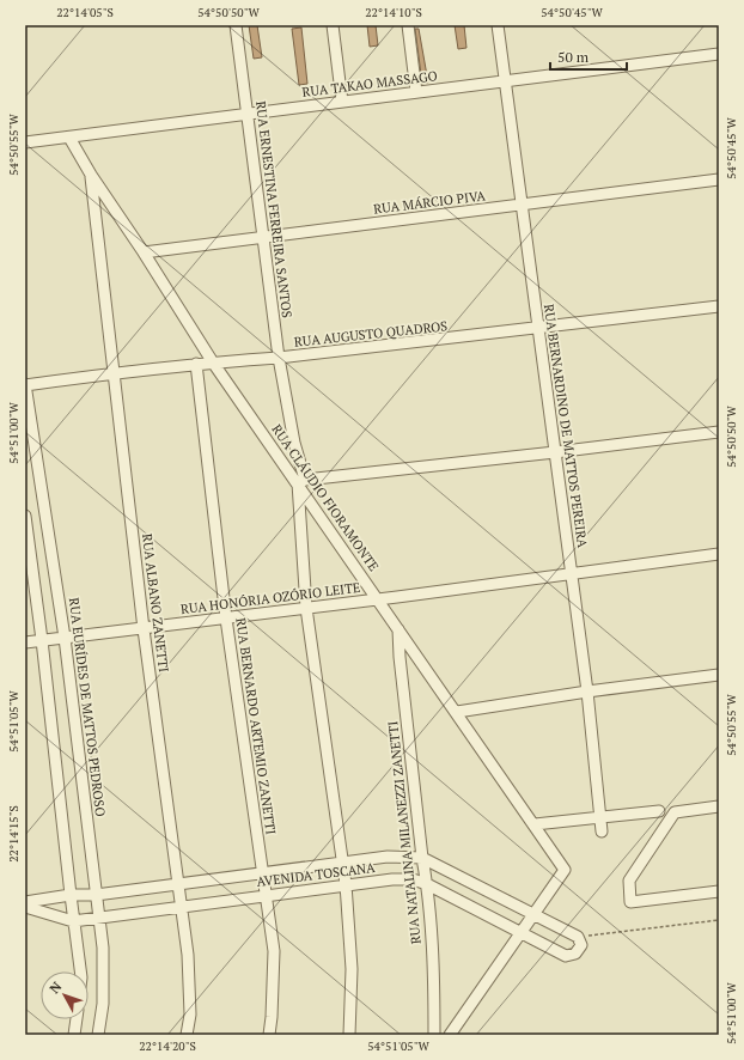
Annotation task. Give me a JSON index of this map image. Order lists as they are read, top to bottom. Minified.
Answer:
{"streets":{"street":["RUA TAKAO MASSAGO","RUA MÁRCIO PIVA","RUA ERNESTINA FERREIRA SANTOS","RUA AUGUSTO QUADROS","RUA BERNARDINO DE MATTOS PEREIRA","RUA CLÁUDIO FIORAMONTE","RUA HONÓRIA OZÓRIO LEITE","RUA ALBANO ZANETTI","RUA EURÍDES DE MATTOS PEDROSO","RUA BERNARDO ARTEMIO ZANETTI","RUA NATALINA MILANEZZI ZANETTI","AVENIDA TOSCANA"]},"crossings":[["RUA TAKAO MASSAGO","RUA ERNESTINA FERREIRA SANTOS"],["RUA TAKAO MASSAGO","RUA BERNARDINO DE MATTOS PEREIRA"],["RUA TAKAO MASSAGO","RUA CLÁUDIO FIORAMONTE"],["RUA MÁRCIO PIVA","RUA ERNESTINA FERREIRA SANTOS"],["RUA MÁRCIO PIVA","RUA BERNARDINO DE MATTOS PEREIRA"],["RUA MÁRCIO PIVA","RUA CLÁUDIO FIORAMONTE"],["RUA ERNESTINA FERREIRA SANTOS","RUA AUGUSTO QUADROS"],["RUA ERNESTINA FERREIRA SANTOS","RUA CLÁUDIO FIORAMONTE"],["RUA AUGUSTO QUADROS","RUA BERNARDINO DE MATTOS PEREIRA"],["RUA AUGUSTO QUADROS","RUA CLÁUDIO FIORAMONTE"],["RUA AUGUSTO QUADROS","RUA ALBANO ZANETTI"],["RUA AUGUSTO QUADROS","RUA EURÍDES DE MATTOS PEDROSO"],["RUA AUGUSTO QUADROS","RUA BERNARDO ARTEMIO ZANETTI"],["RUA BERNARDINO DE MATTOS PEREIRA","RUA HONÓRIA OZÓRIO LEITE"],["RUA CLÁUDIO FIORAMONTE","RUA HONÓRIA OZÓRIO LEITE"],["RUA CLÁUDIO FIORAMONTE","RUA ALBANO ZANETTI"],["RUA CLÁUDIO FIORAMONTE","RUA NATALINA MILANEZZI ZANETTI"],["RUA CLÁUDIO FIORAMONTE","AVENIDA TOSCANA"],["RUA HONÓRIA OZÓRIO LEITE","RUA ALBANO ZANETTI"],["RUA HONÓRIA OZÓRIO LEITE","RUA EURÍDES DE MATTOS PEDROSO"],["RUA HONÓRIA OZÓRIO LEITE","RUA BERNARDO ARTEMIO ZANETTI"],["RUA ALBANO ZANETTI","AVENIDA TOSCANA"],["RUA EURÍDES DE MATTOS PEDROSO","AVENIDA TOSCANA"],["RUA BERNARDO ARTEMIO ZANETTI","AVENIDA TOSCANA"],["RUA NATALINA MILANEZZI ZANETTI","AVENIDA TOSCANA"]],"scale_bar":"50 m","north":"top left","coordinates":["22°14'05\"S","54°50'50\"W","22°14'10\"S","54°50'45\"W","54°50'55\"W","54°51'00\"W","54°51'05\"W","22°14'15\"S","22°14'20\"S"]}
